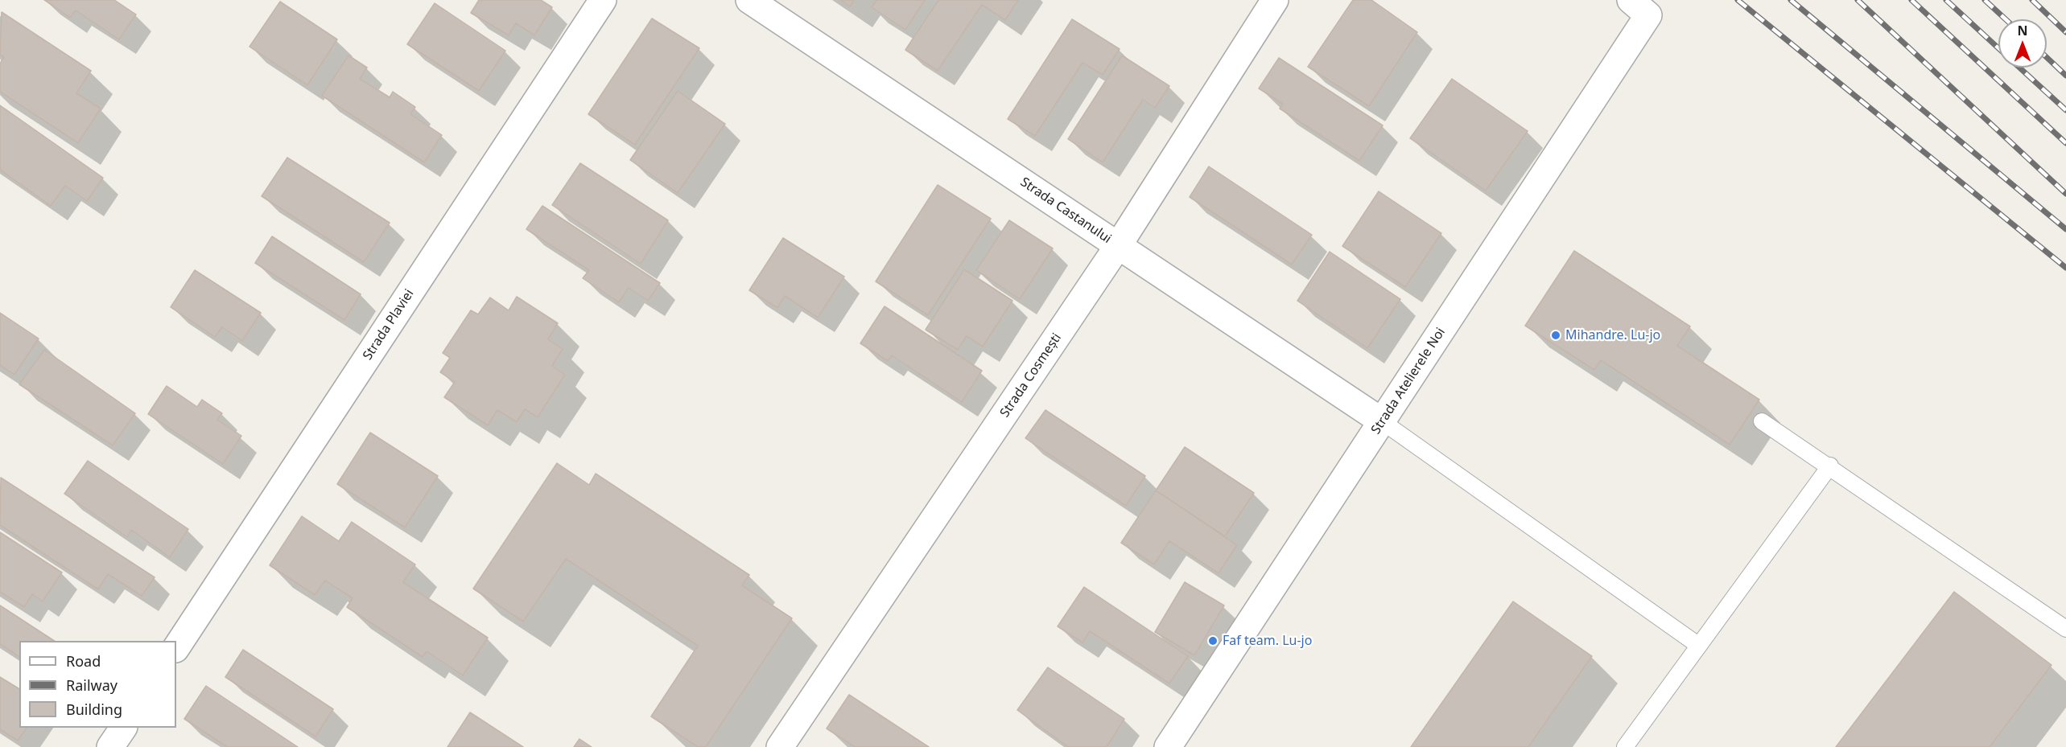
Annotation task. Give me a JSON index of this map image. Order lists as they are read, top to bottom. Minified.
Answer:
{"streets":{"street":["Strada Castanului","Strada Plaviei","Strada Cosmești","Strada Atelierele Noi"]},"crossings":[["Strada Castanului","Strada Cosmești"],["Strada Castanului","Strada Atelierele Noi"]],"places":["Mihandre. Lu-jo","Faf team. Lu-jo"],"legend":["Road","Railway","Building"],"north":"top"}
